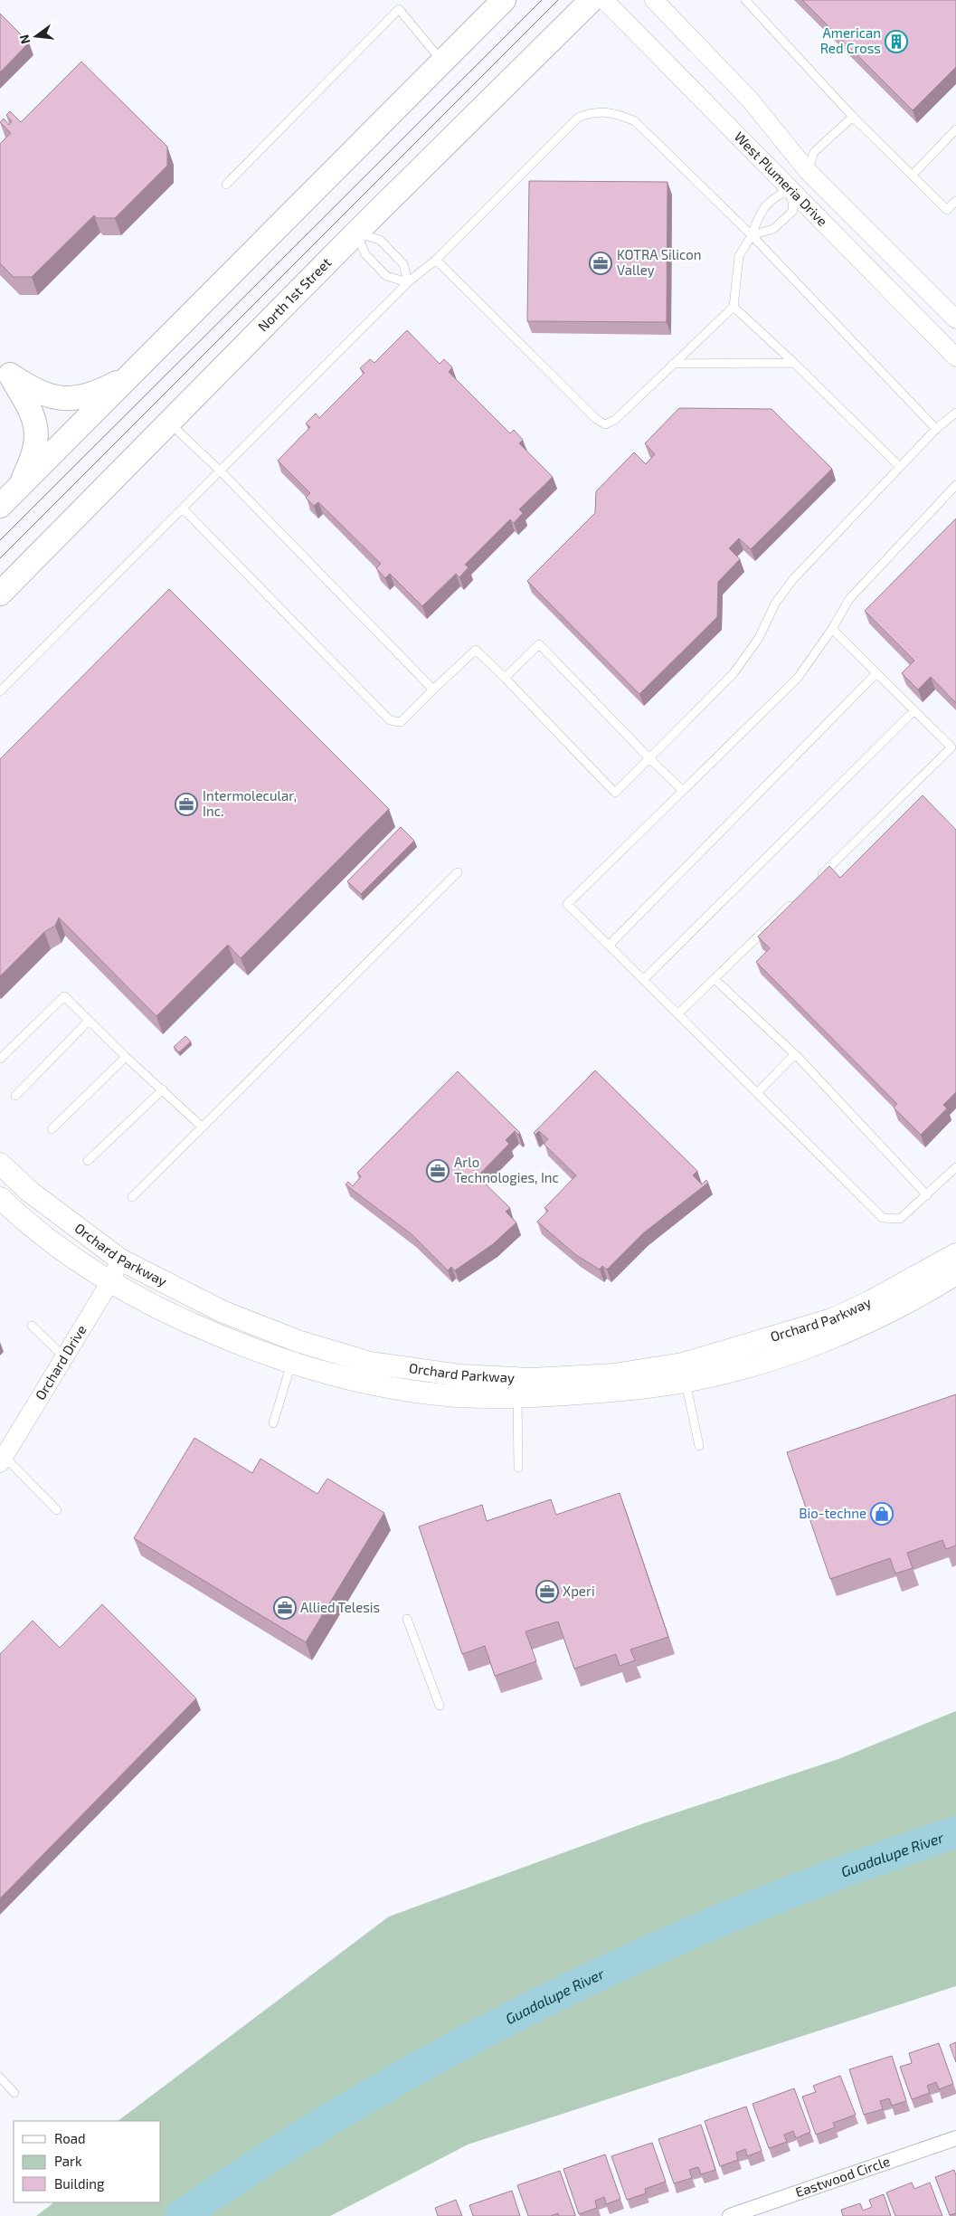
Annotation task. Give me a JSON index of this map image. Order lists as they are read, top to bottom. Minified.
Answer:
{"streets":{"main road":["North 1st Street","Orchard Parkway"],"street":["West Plumeria Drive","Orchard Drive","Eastwood Circle"]},"crossings":[["Orchard Parkway","Orchard Drive"]],"water":["Guadalupe River"],"places":{"building":["American Red Cross"],"office":["KOTRA Silicon Valley","Intermolecular, Inc.","Arlo Technologies, Inc","Xperi","Allied Telesis"],"shop":["Bio-techne"]},"legend":["Road","Park","Building"],"north":"left"}
